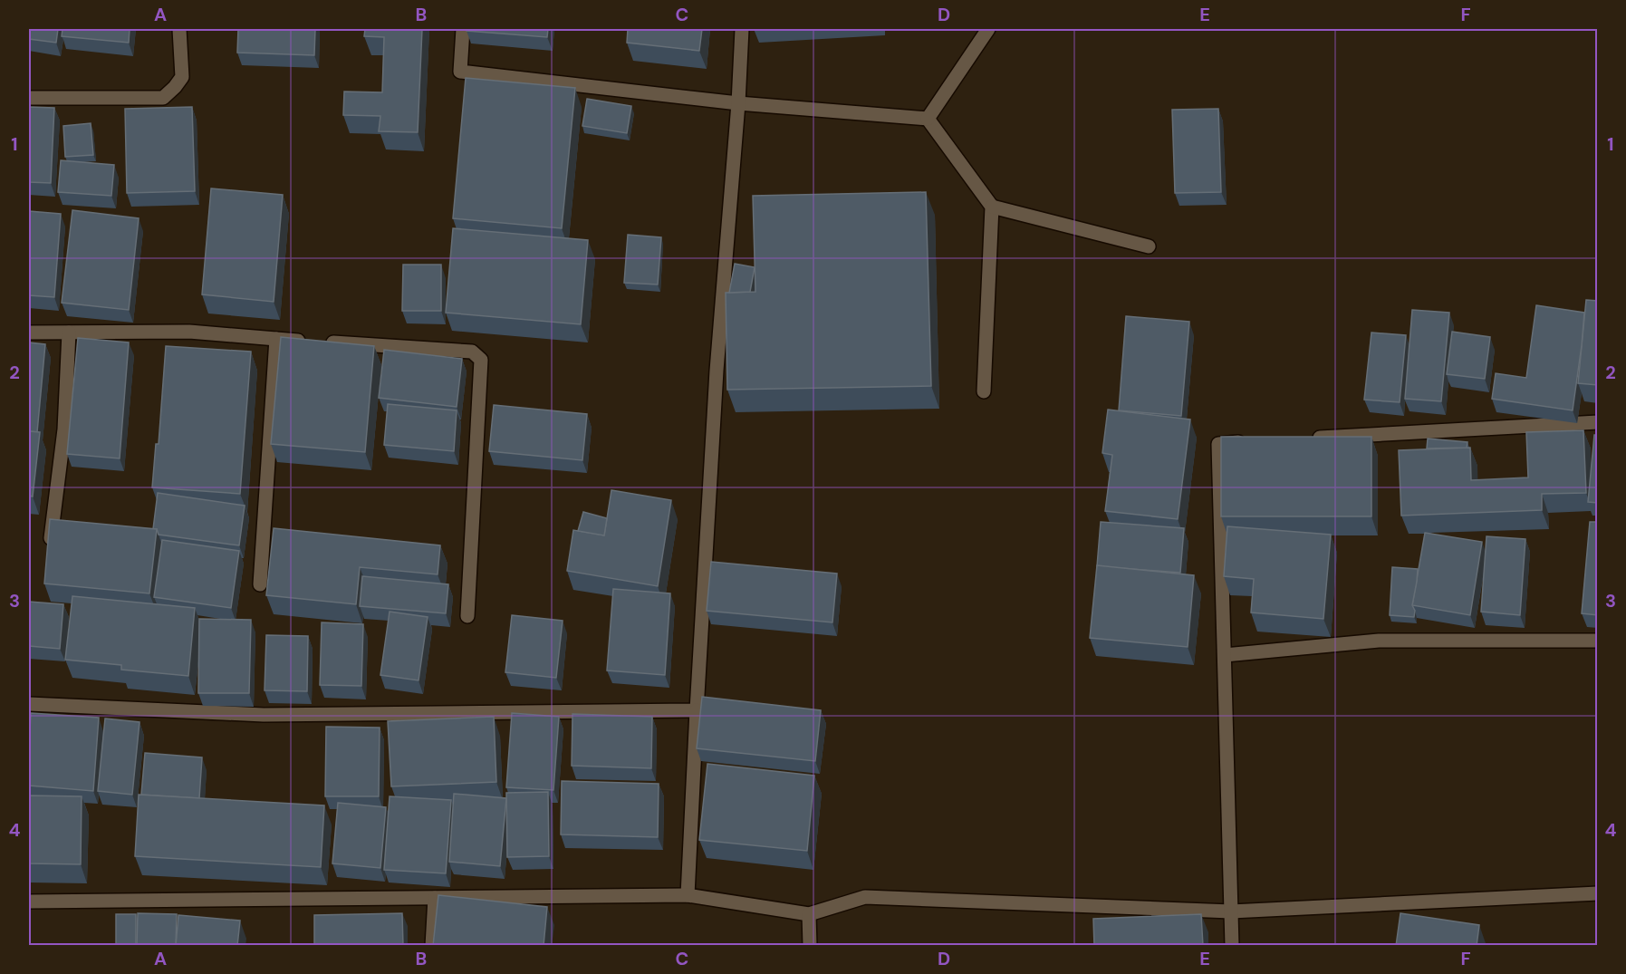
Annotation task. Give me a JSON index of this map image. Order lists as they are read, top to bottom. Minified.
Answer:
{"grid":{"columns":["A","B","C","D","E","F"],"rows":["1","2","3","4"]}}
